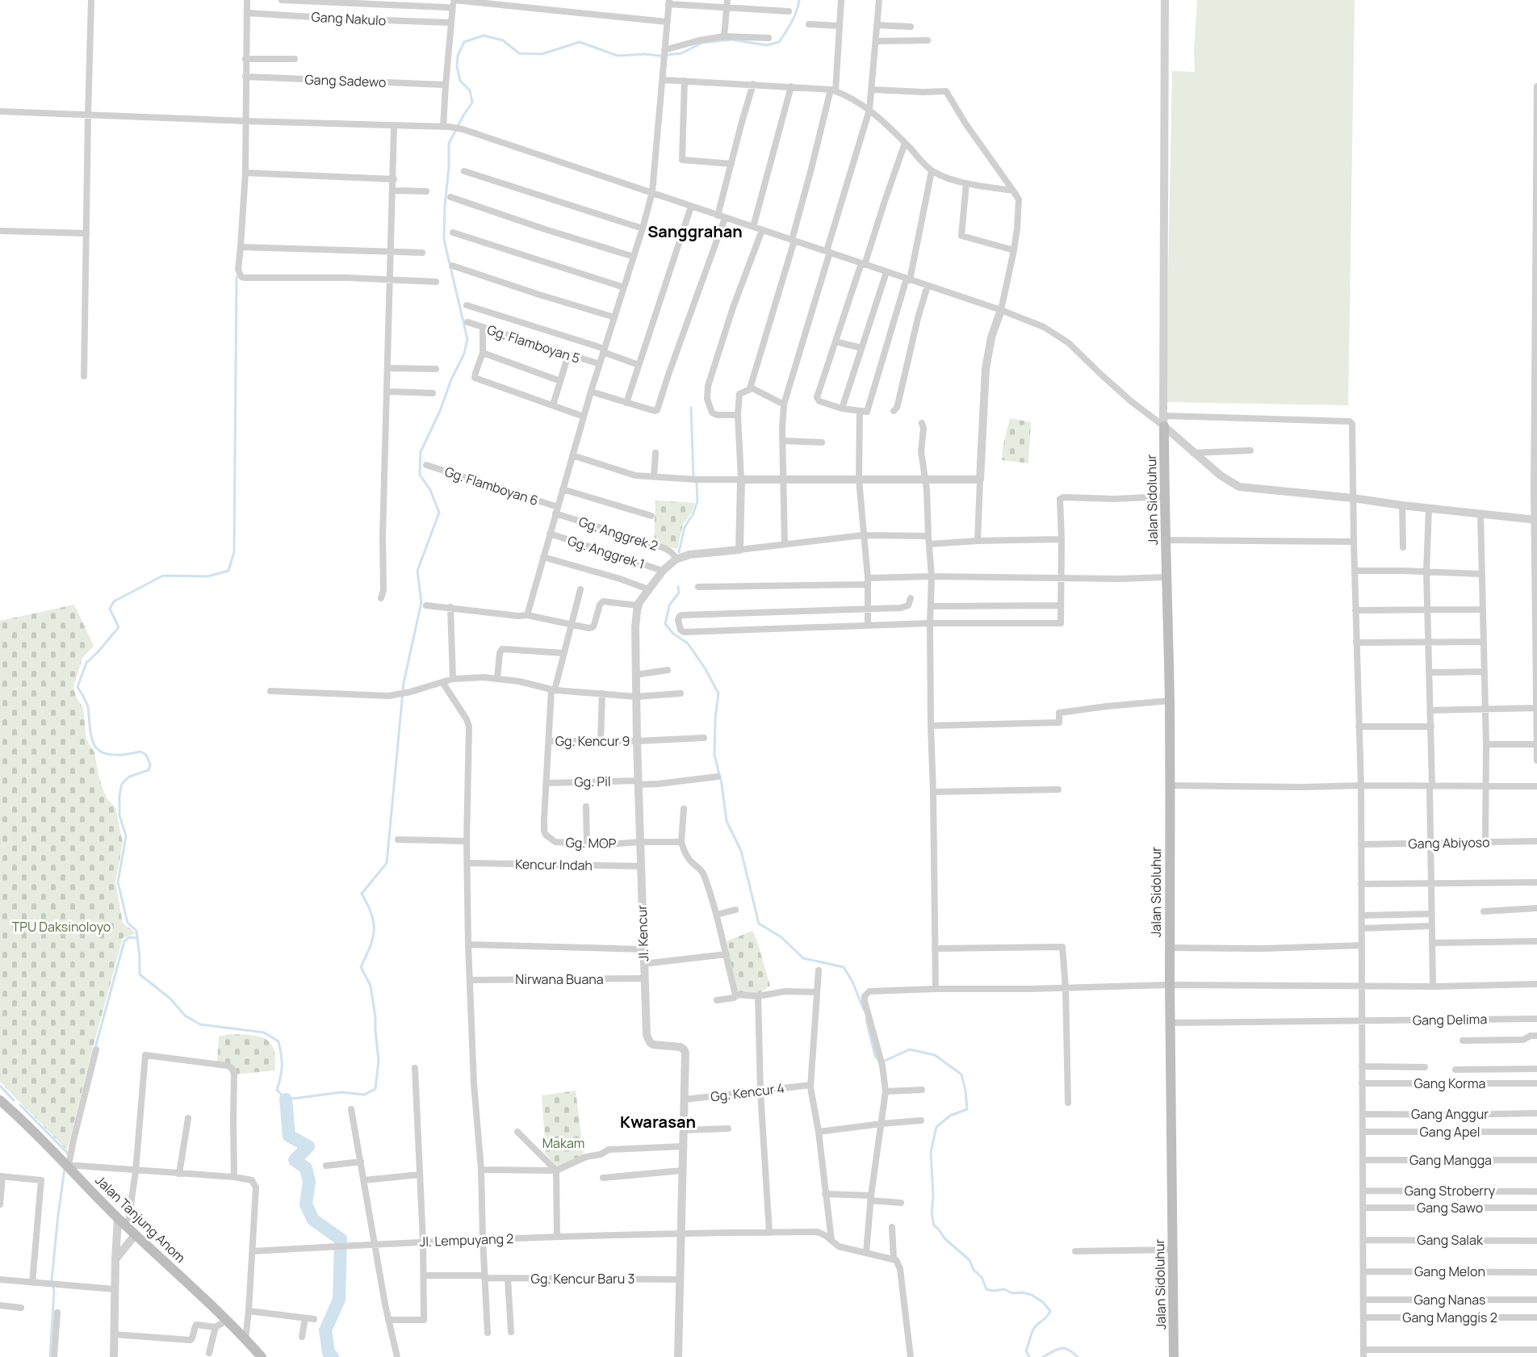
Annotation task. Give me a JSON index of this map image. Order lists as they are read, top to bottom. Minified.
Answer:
{"streets":{"main road":["Jalan Sidoluhur","Jalan Tanjung Anom"],"street":["Gang Nakulo","Gang Sadewo","Gg. Flamboyan 5","Gg. Flamboyan 6","Gg. Anggrek 2","Gg. Anggrek 1","Gg. Kencur 9","Gg. Pil","Gg. MOP","Gang Abiyoso","Kencur Indah","Jl. Kencur","Nirwana Buana","Gang Delima","Gang Korma","Gg. Kencur 4","Gang Anggur","Gang Apel","Gang Mangga","Gang Stroberry","Gang Sawo","Jl. Lempuyang 2","Gang Salak","Gang Melon","Gg. Kencur Baru 3","Gang Nanas","Gang Manggis 2"]},"crossings":[["Gg. Flamboyan 6","Gg. Anggrek 2"],["Jalan Sidoluhur","Gang Delima"],["Gg. Anggrek 2","Jl. Kencur"],["Gg. Anggrek 1","Jl. Kencur"],["Gg. Kencur 9","Jl. Kencur"],["Gg. Pil","Gg. MOP"],["Gg. Pil","Jl. Kencur"],["Gg. MOP","Jl. Kencur"],["Kencur Indah","Jl. Kencur"],["Jl. Kencur","Nirwana Buana"],["Jl. Kencur","Gg. Kencur 4"],["Jl. Kencur","Jl. Lempuyang 2"],["Jl. Kencur","Gg. Kencur Baru 3"]],"districts":["Sanggrahan","Kwarasan"],"parks":["TPU Daksinoloyo","Makam"]}
